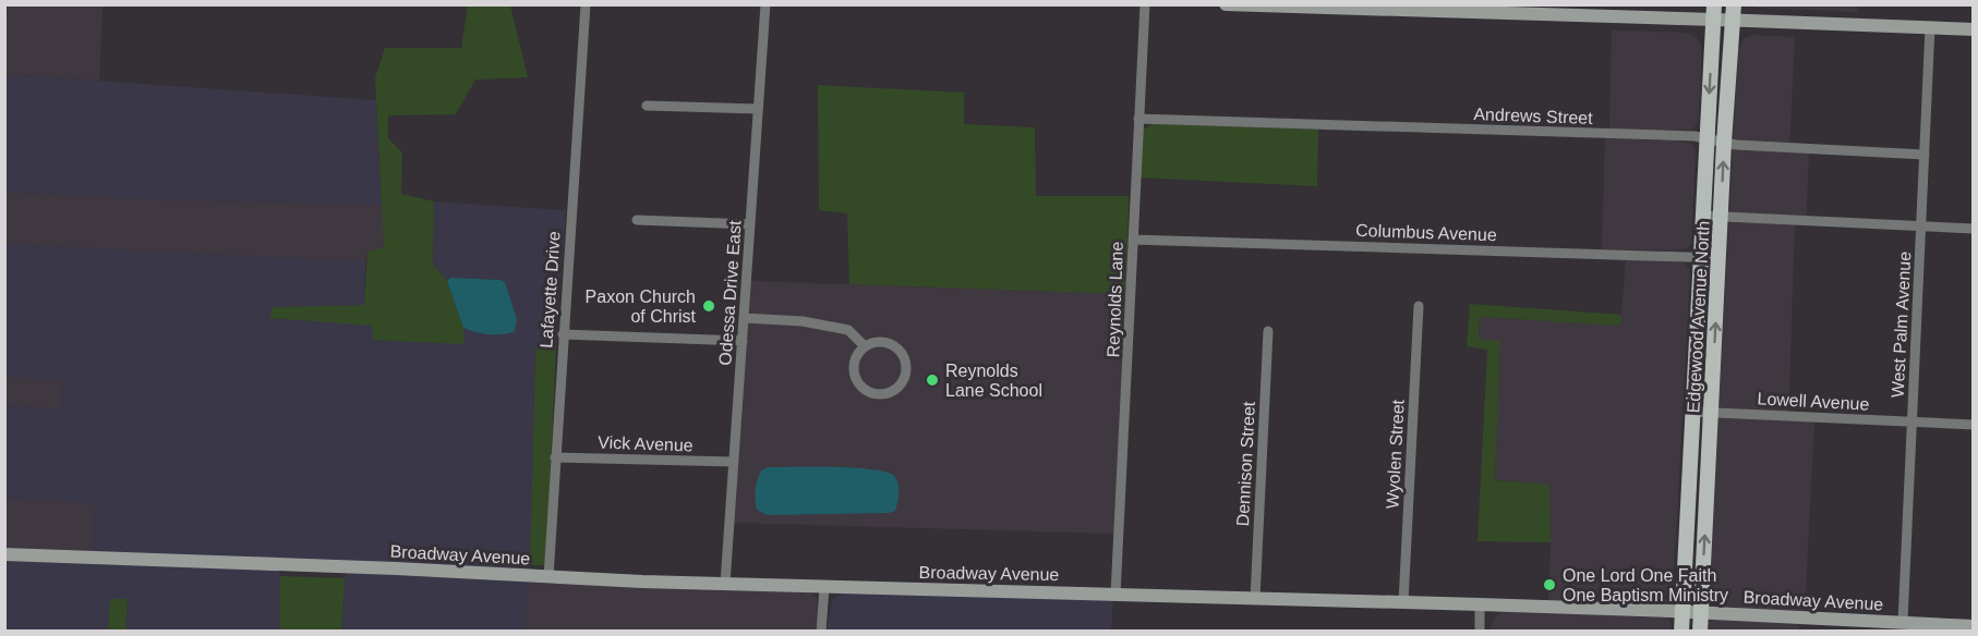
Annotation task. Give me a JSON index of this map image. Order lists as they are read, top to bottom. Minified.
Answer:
{"streets":{"main road":["Edgewood Avenue North"],"street":["Andrews Street","Columbus Avenue","Lafayette Drive","Odessa Drive East","Reynolds Lane","West Palm Avenue","Lowell Avenue","Vick Avenue","Wyolen Street","Dennison Street","Broadway Avenue"]},"crossings":[["Andrews Street","Reynolds Lane"],["Andrews Street","Edgewood Avenue North"],["Andrews Street","West Palm Avenue"],["Columbus Avenue","Reynolds Lane"],["Columbus Avenue","Edgewood Avenue North"],["Lafayette Drive","Vick Avenue"],["Lafayette Drive","Broadway Avenue"],["Odessa Drive East","Vick Avenue"],["Odessa Drive East","Broadway Avenue"],["Reynolds Lane","Broadway Avenue"],["Edgewood Avenue North","Lowell Avenue"],["Edgewood Avenue North","Broadway Avenue"],["West Palm Avenue","Lowell Avenue"],["West Palm Avenue","Broadway Avenue"],["Wyolen Street","Broadway Avenue"],["Dennison Street","Broadway Avenue"]],"places":["Paxon Church of Christ","Reynolds Lane School","One Lord One Faith One Baptism Ministry"]}
